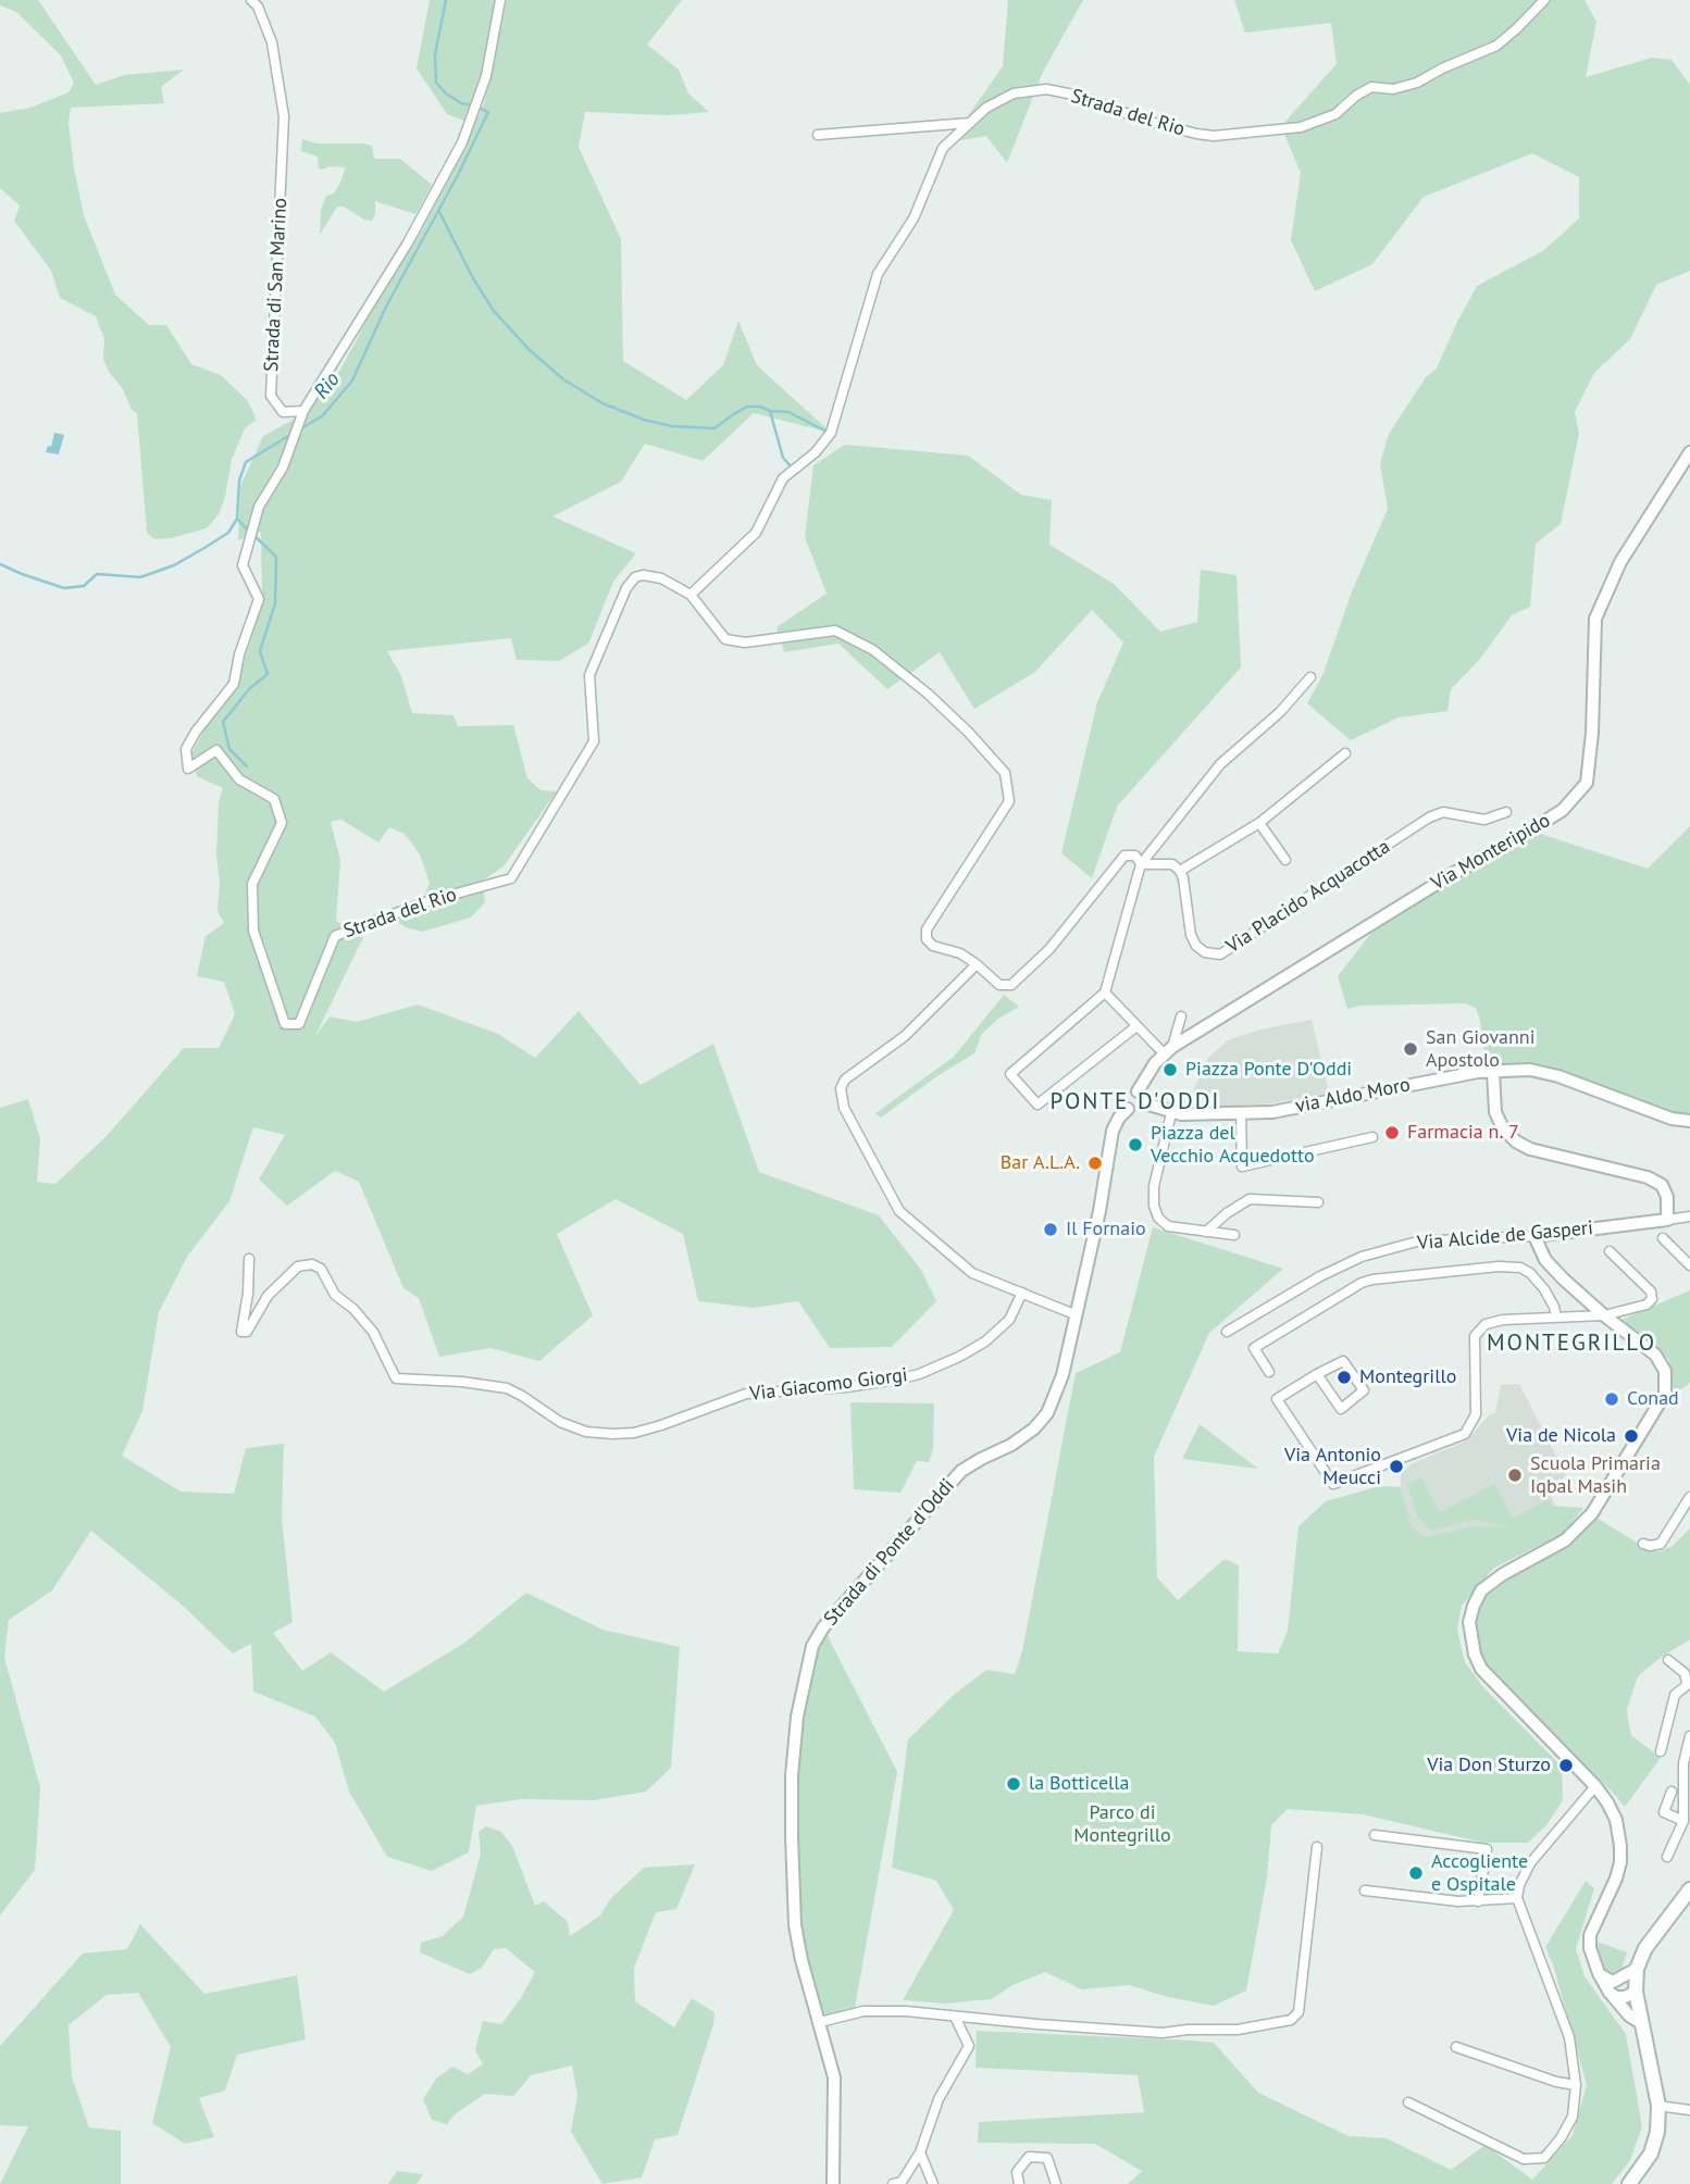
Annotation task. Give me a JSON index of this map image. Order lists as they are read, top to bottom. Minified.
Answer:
{"streets":{"street":["Strada del Rio","Strada di San Marino","Via Monteripido","Via Placido Acquacotta","via Aldo Moro","Via Alcide de Gasperi","Via Giacomo Giorgi","Strada di Ponte d'Oddi"]},"crossings":[["Strada del Rio","Strada di San Marino"],["Via Monteripido","via Aldo Moro"],["Via Monteripido","Strada di Ponte d'Oddi"],["via Aldo Moro","Strada di Ponte d'Oddi"]],"districts":["PONTE D'ODDI","MONTEGRILLO"],"water":["Rio"],"parks":["Parco di Montegrillo"],"places":["San Giovanni Apostolo","Piazza Ponte D'Oddi","Farmacia n. 7","Piazza del Vecchio Acquedotto","Bar A.L.A.","Il Fornaio","Montegrillo","Conad","Via de Nicola","Via Antonio Meucci","Scuola Primaria Iqbal Masih","Via Don Sturzo","la Botticella","Accogliente e Ospitale"]}
